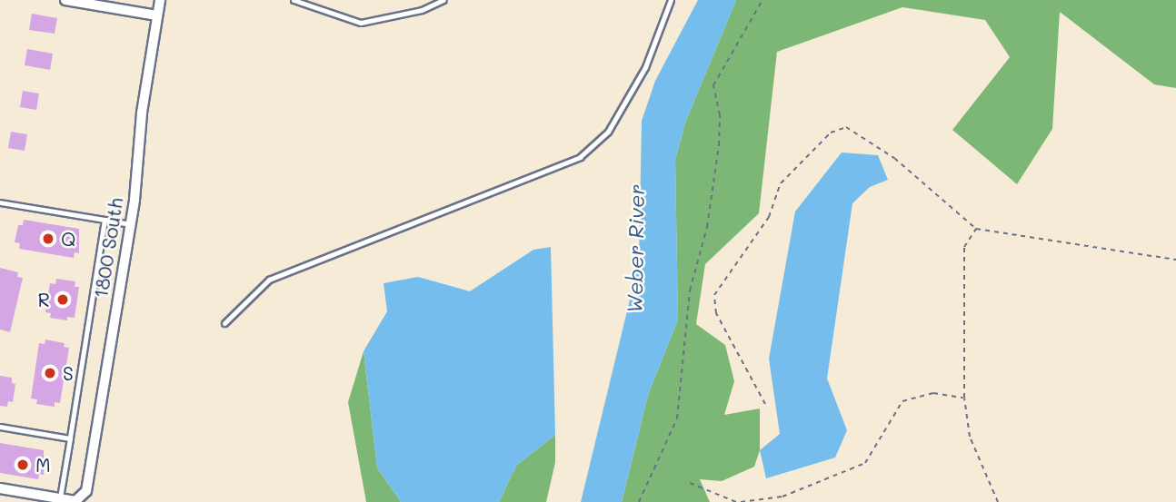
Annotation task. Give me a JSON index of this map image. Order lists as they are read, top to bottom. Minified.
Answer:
{"streets":{"street":["1800 South"]},"water":["Weber River"],"places":["Q","R","S","M"]}
